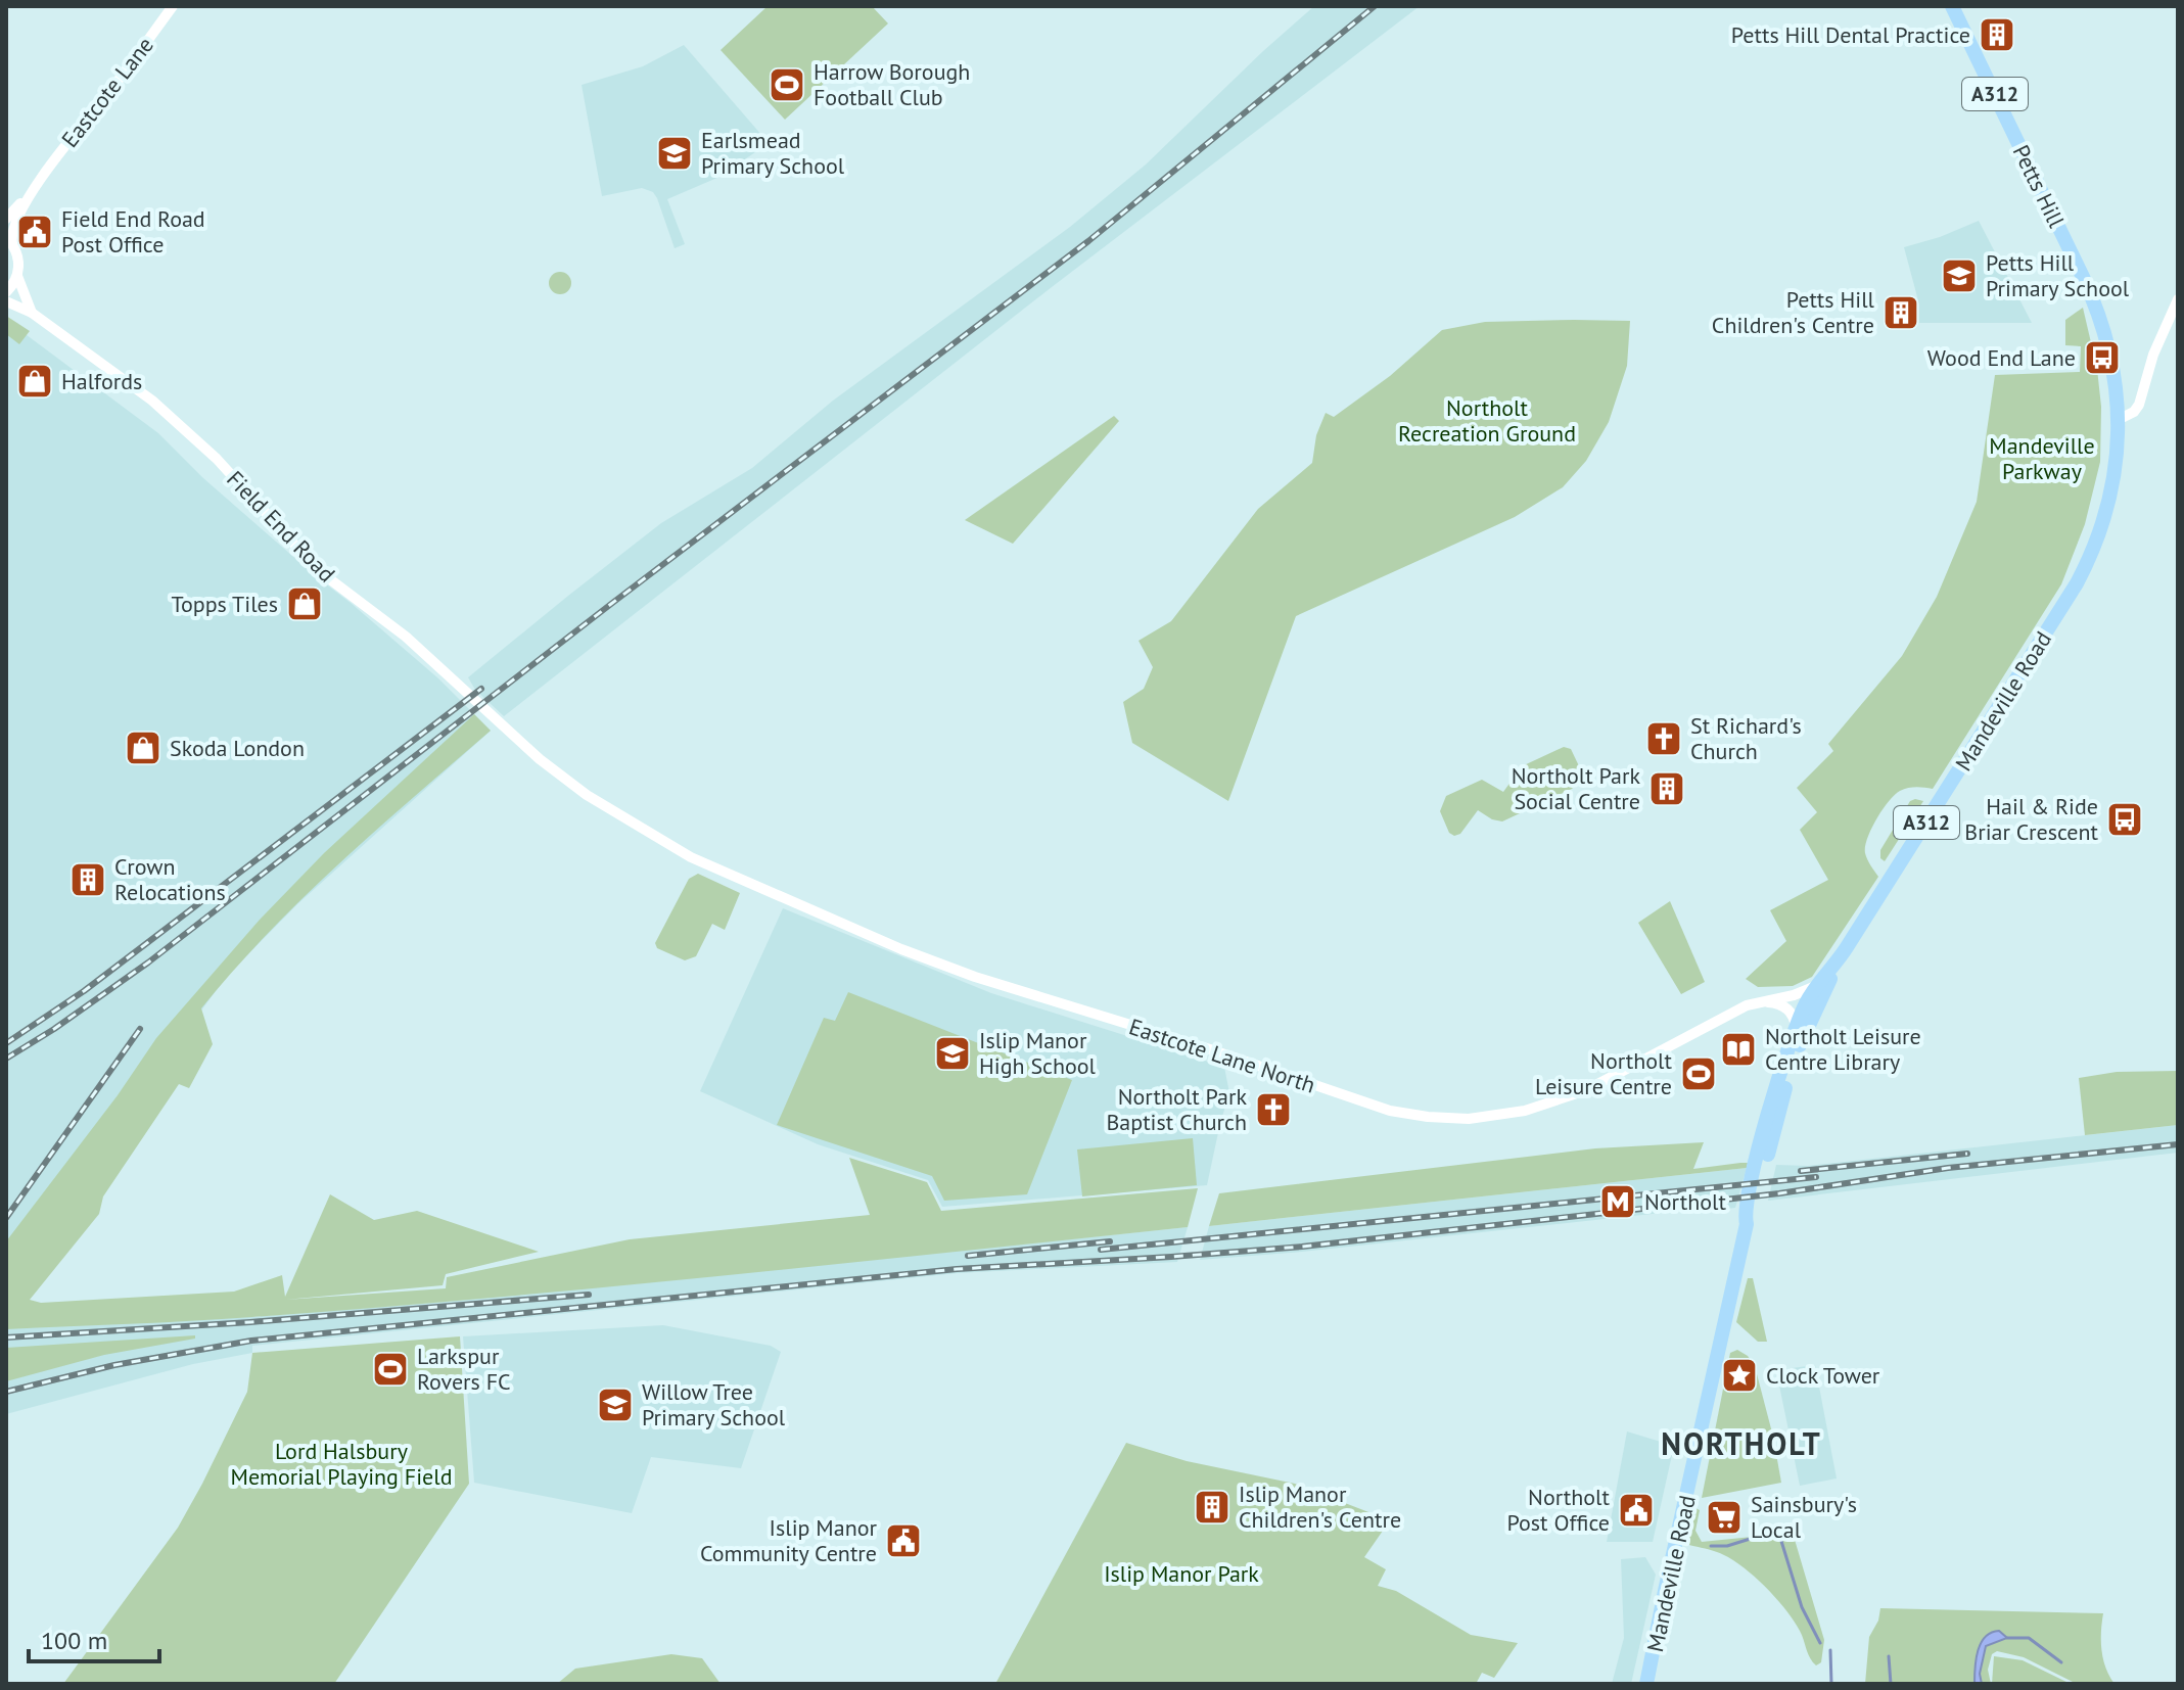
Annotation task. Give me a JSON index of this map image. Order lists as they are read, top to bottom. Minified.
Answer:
{"streets":{"main road":["A312","Petts Hill","Mandeville Road"],"street":["Eastcote Lane","Field End Road","Eastcote Lane North"]},"crossings":[["Petts Hill","Mandeville Road"],["Field End Road","Eastcote Lane North"],["Mandeville Road","Eastcote Lane North"]],"districts":["NORTHOLT"],"parks":["Northolt Recreation Ground","Mandeville Parkway","Lord Halsbury Memorial Playing Field","Islip Manor Park"],"places":{"building":["Petts Hill Dental Practice","Petts Hill Children's Centre","Northolt Park Social Centre","Crown Relocations","Islip Manor Children's Centre"],"sports":["Harrow Borough Football Club","Northolt Leisure Centre","Larkspur Rovers FC"],"school or university":["Earlsmead Primary School","Petts Hill Primary School","Islip Manor High School","Willow Tree Primary School"],"public building":["Field End Road Post Office","Northolt Post Office","Islip Manor Community Centre"],"bus stop":["Wood End Lane","Hail & Ride Briar Crescent"],"shop":["Halfords","Topps Tiles","Skoda London"],"church":["St Richard's Church","Northolt Park Baptist Church"],"library":["Northolt Leisure Centre Library"],"metro station":["Northolt"],"place":["Clock Tower"],"supermarket":["Sainsbury's Local"]},"scale_bar":"100 m"}
